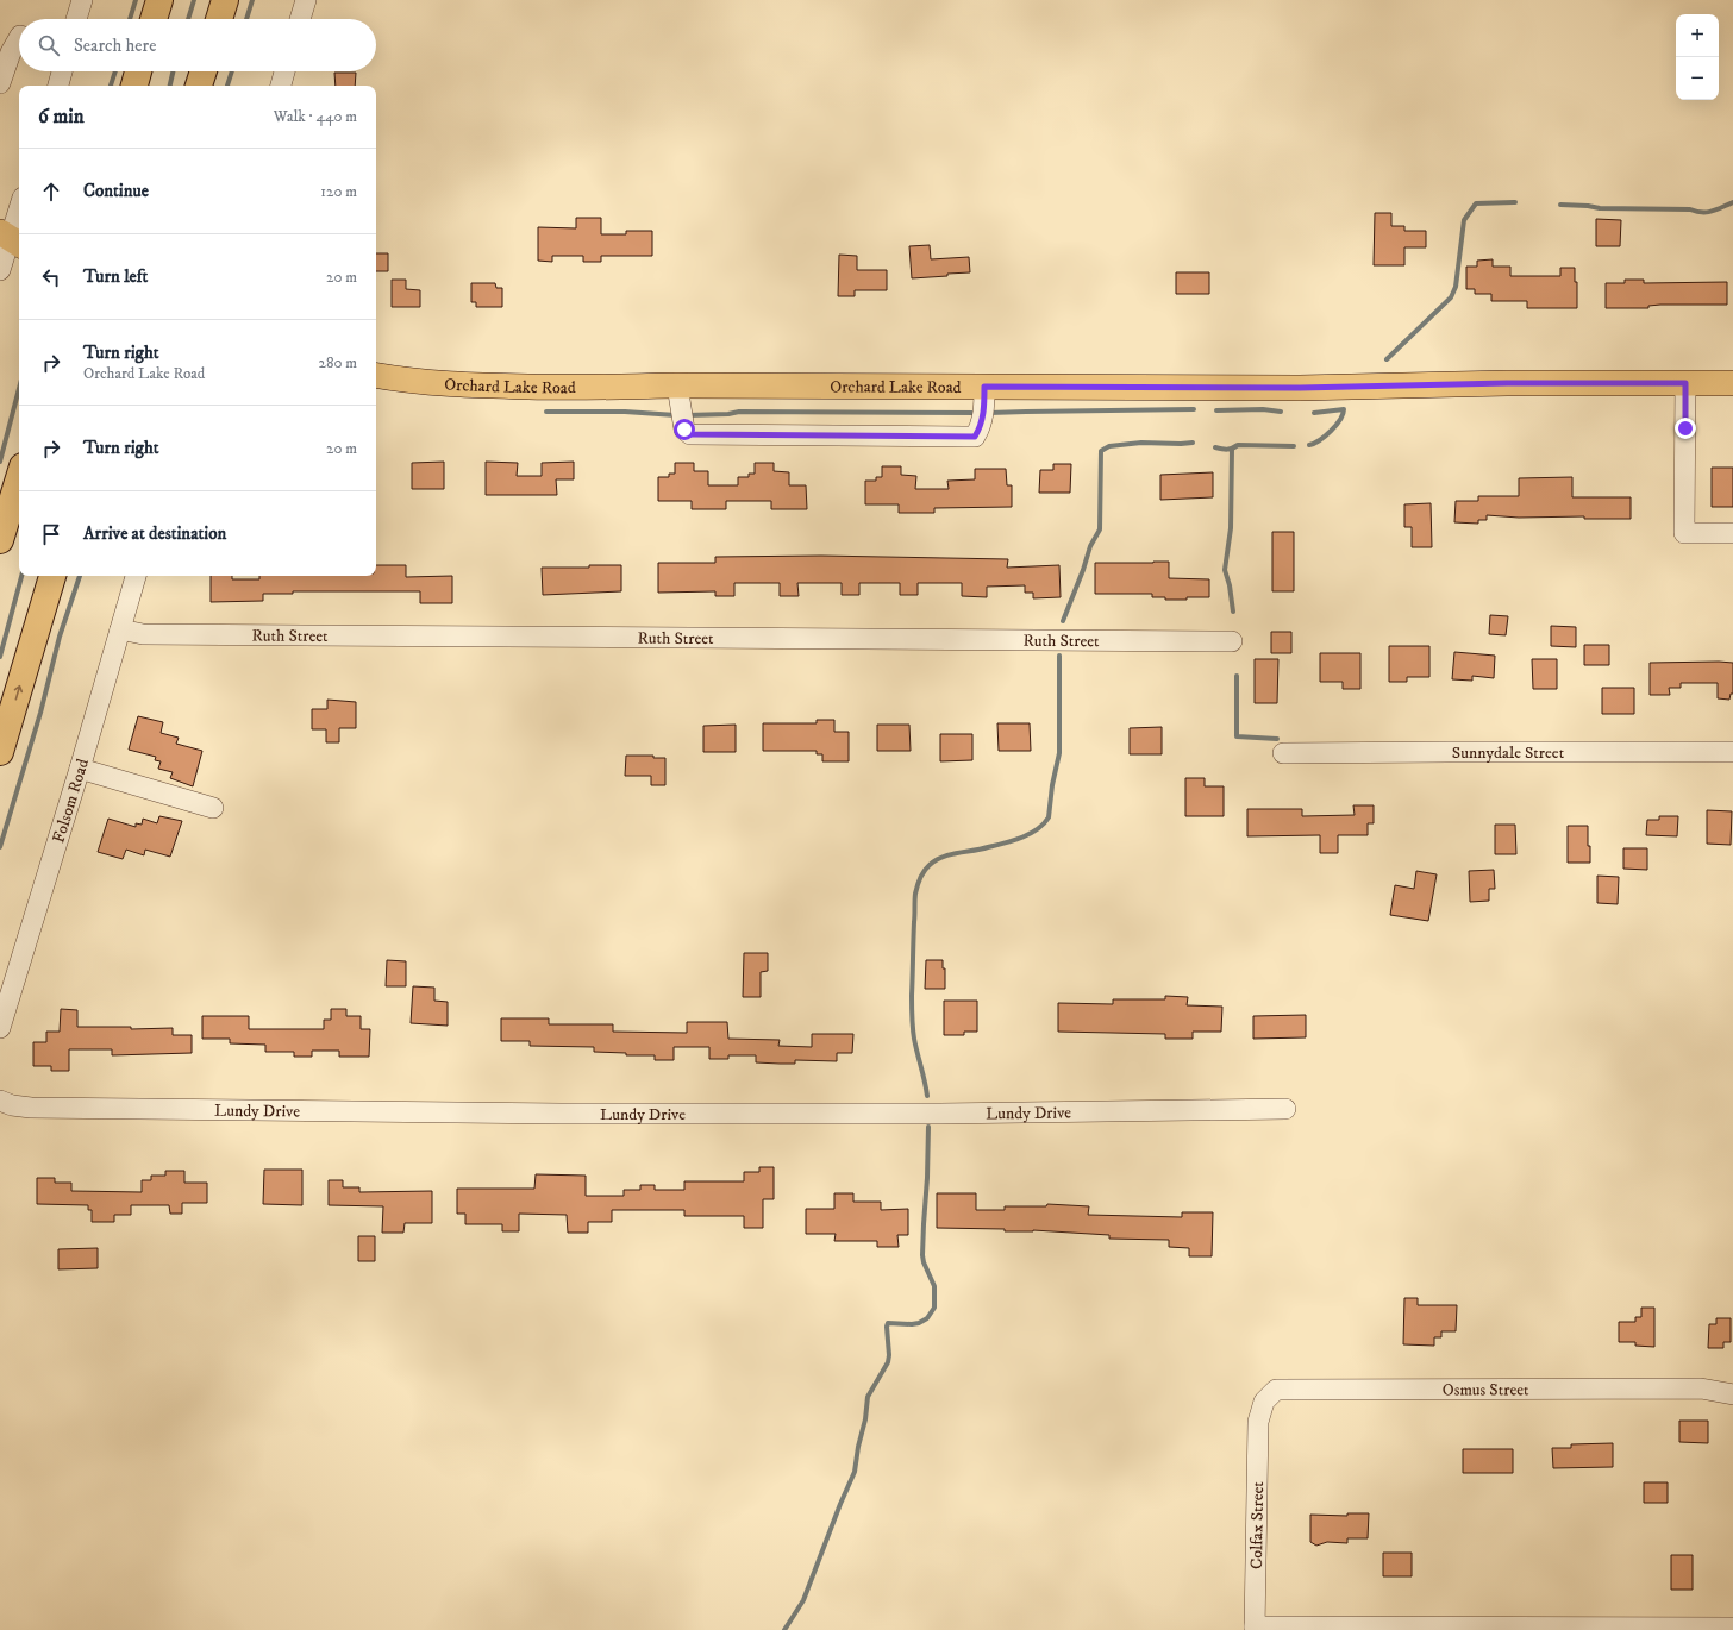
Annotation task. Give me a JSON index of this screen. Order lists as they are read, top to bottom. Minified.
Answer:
{"streets":{"main road":["Orchard Lake Road"],"street":["Ruth Street","Sunnydale Street","Folsom Road","Lundy Drive","Osmus Street","Colfax Street"]},"crossings":[["Ruth Street","Folsom Road"],["Osmus Street","Colfax Street"]],"page":{"map_buttons":["+","−"],"search":"Search here","heading":["6 min","Walk · 440 m"],"list":[["Continue","120 m"],["Turn left","20 m"],["Turn right","Orchard Lake Road","280 m"],["Turn right","20 m"],"Arrive at destination"]}}
